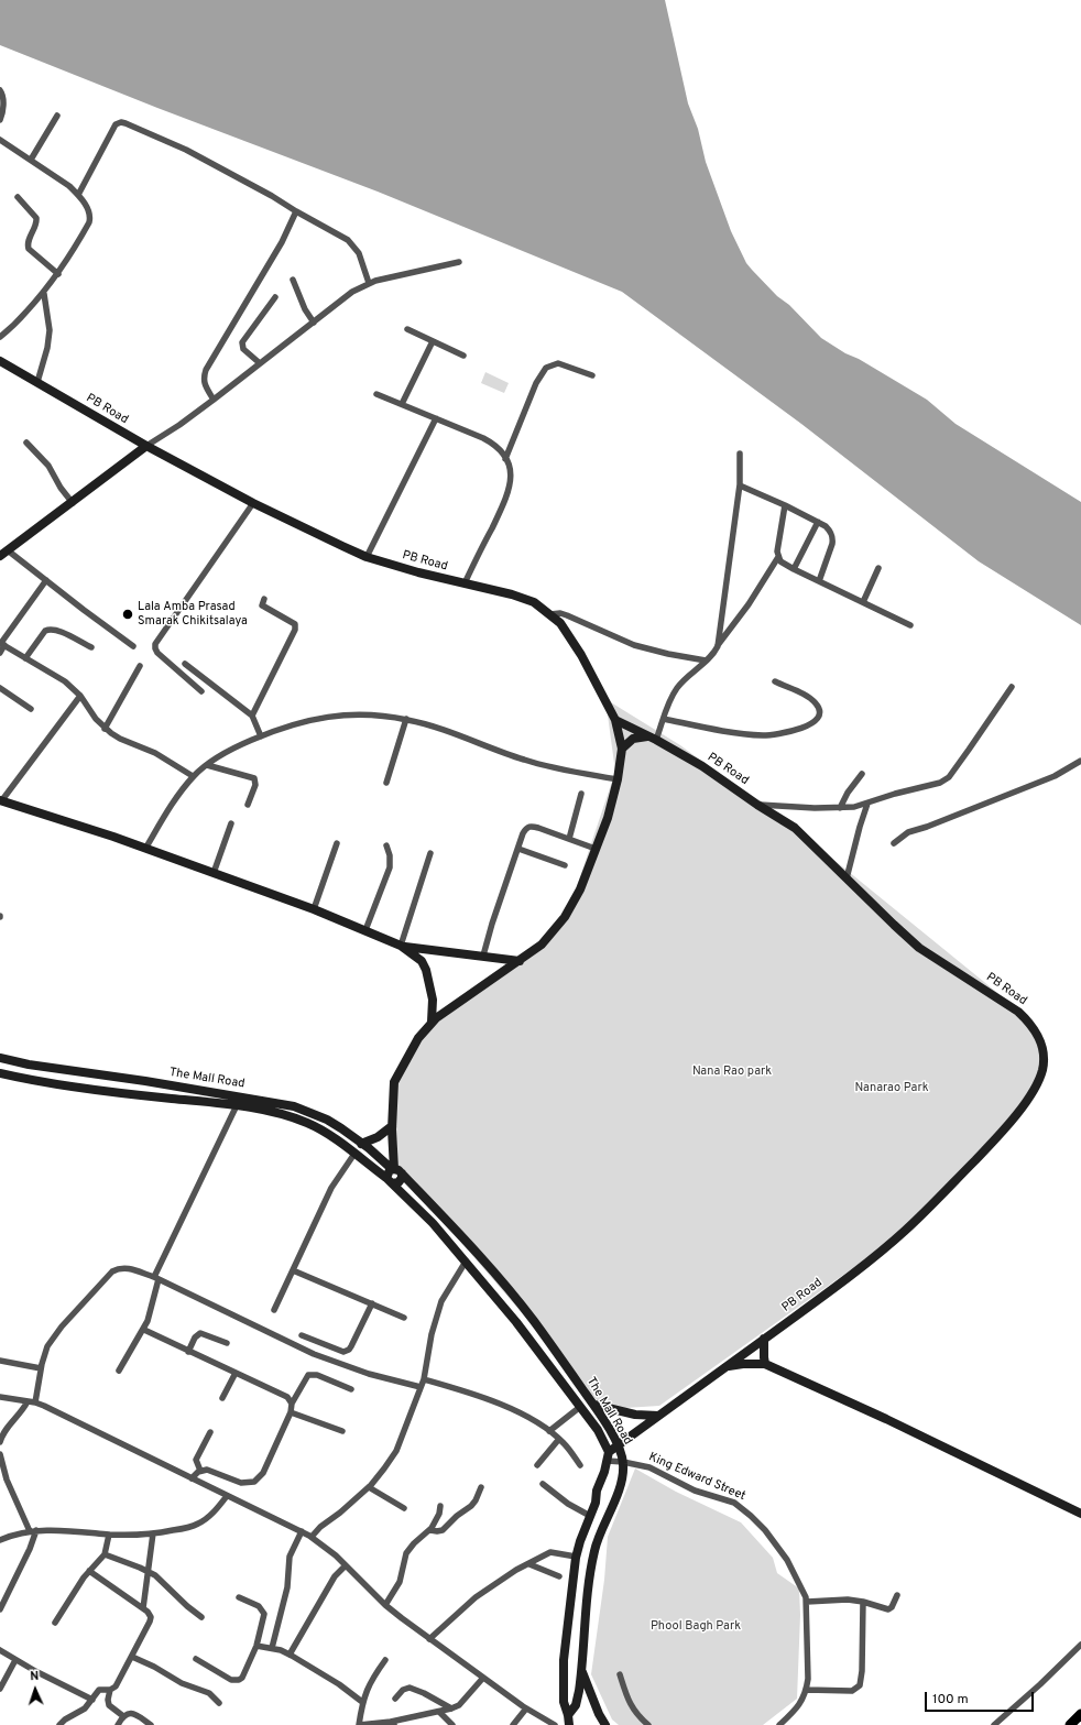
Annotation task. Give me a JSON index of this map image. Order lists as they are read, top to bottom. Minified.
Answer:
{"streets":{"street":["PB Road","The Mall Road","King Edward Street"]},"crossings":[["PB Road","The Mall Road"],["PB Road","King Edward Street"],["The Mall Road","King Edward Street"]],"parks":["Nana Rao park","Nanarao Park","Phool Bagh Park"],"places":["Lala Amba Prasad Smarak Chikitsalaya"],"scale_bar":"100 m","north":"top"}
